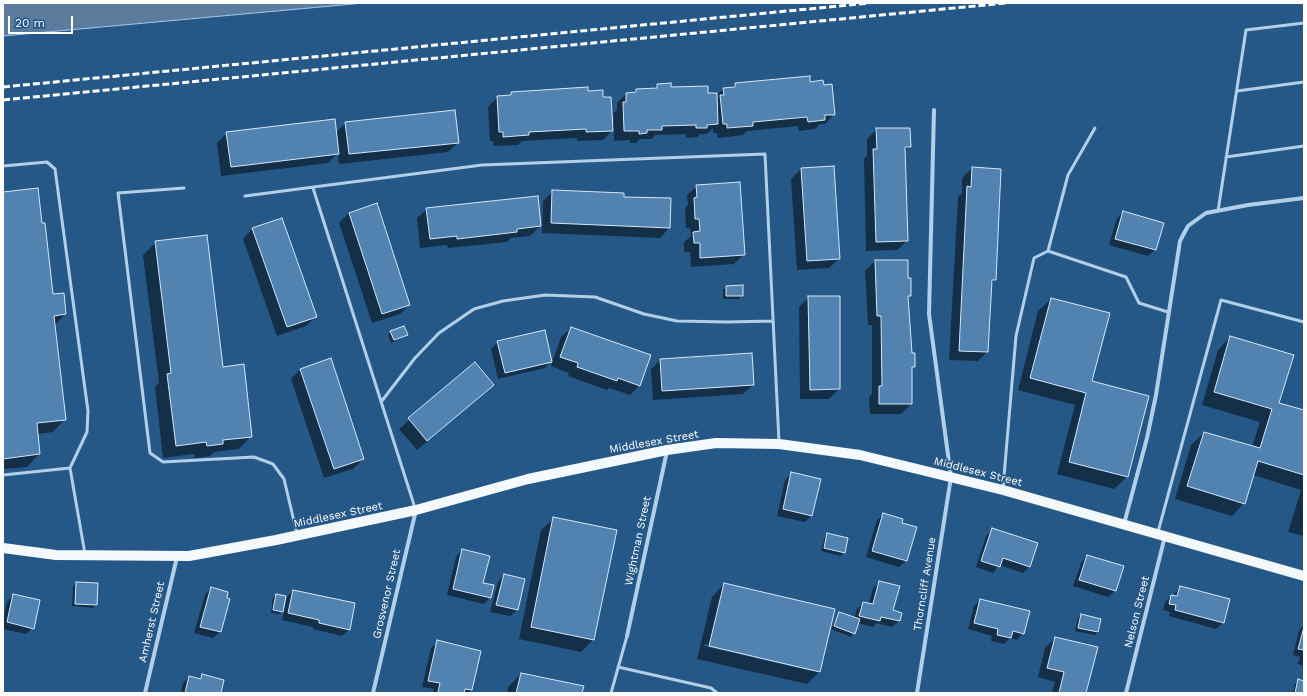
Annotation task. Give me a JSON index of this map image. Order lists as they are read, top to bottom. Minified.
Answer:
{"streets":{"main road":["Middlesex Street"],"street":["Wightman Street","Thorncliff Avenue","Grosvenor Street","Nelson Street","Amherst Street"]},"crossings":[["Middlesex Street","Wightman Street"],["Middlesex Street","Thorncliff Avenue"],["Middlesex Street","Grosvenor Street"],["Middlesex Street","Nelson Street"],["Middlesex Street","Amherst Street"]],"scale_bar":"20 m"}
